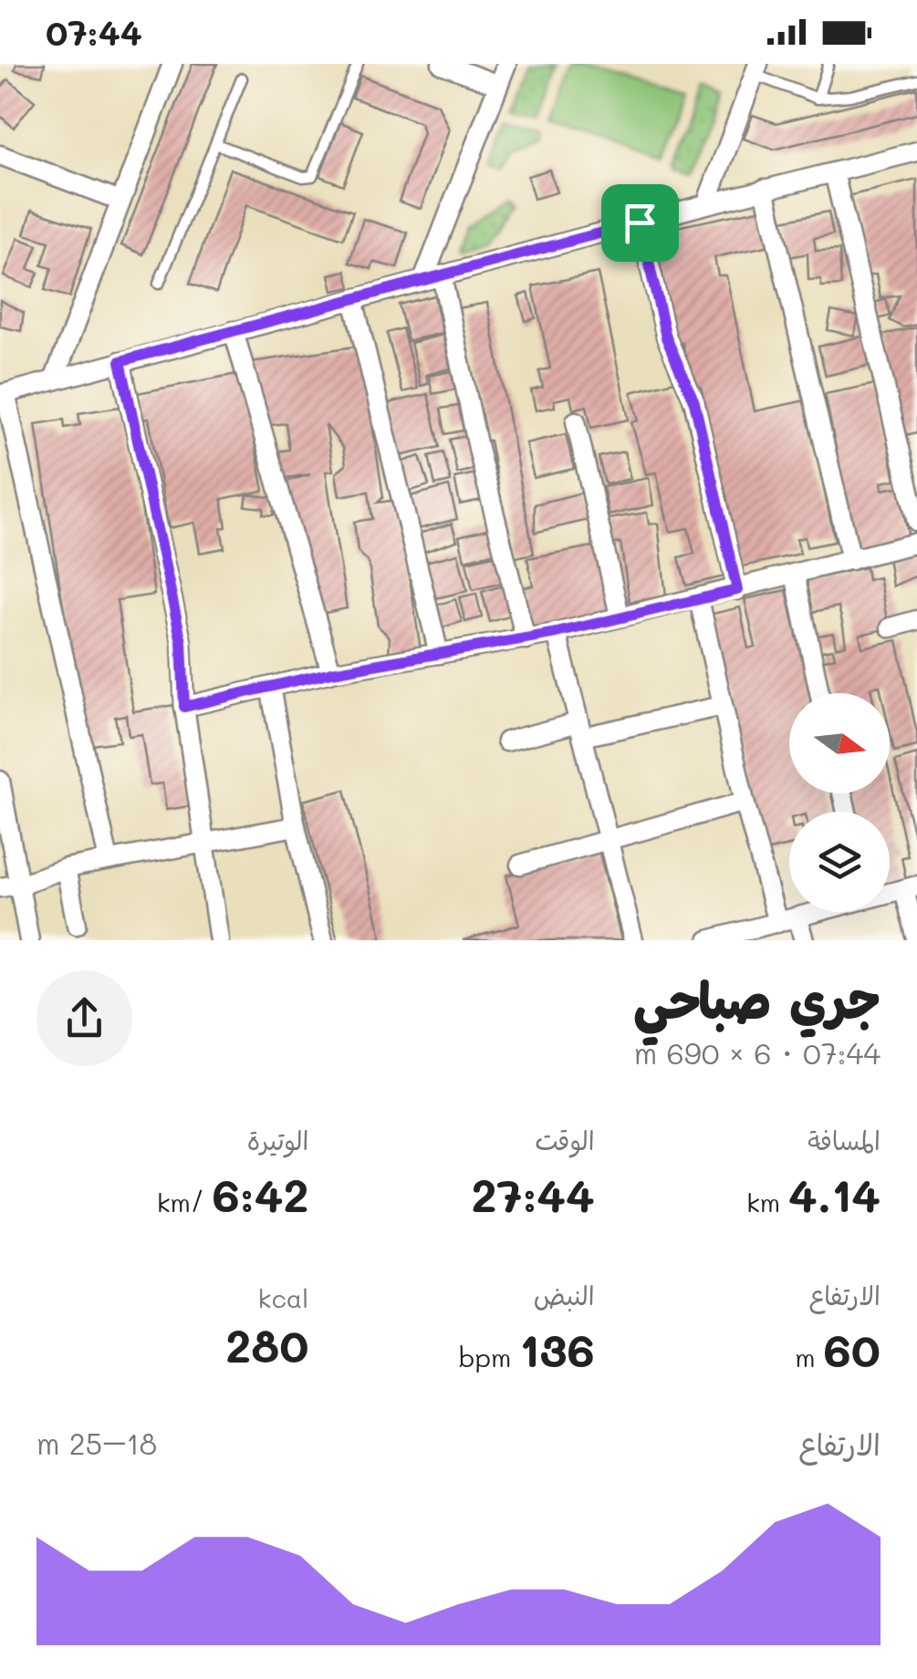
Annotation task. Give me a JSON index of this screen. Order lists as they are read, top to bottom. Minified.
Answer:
{"north":"right","page":{"status":"07:44","heading":["جري صباحي","07:44 · 6 × 690 m"],"stats":[["المسافة","4.14 km"],["الوقت","27:44"],["الوتيرة","6:42 /km"],["الارتفاع","60 m"],["النبض","136 bpm"],["kcal","280"]],"chart":["الارتفاع","18–25 m"]}}
